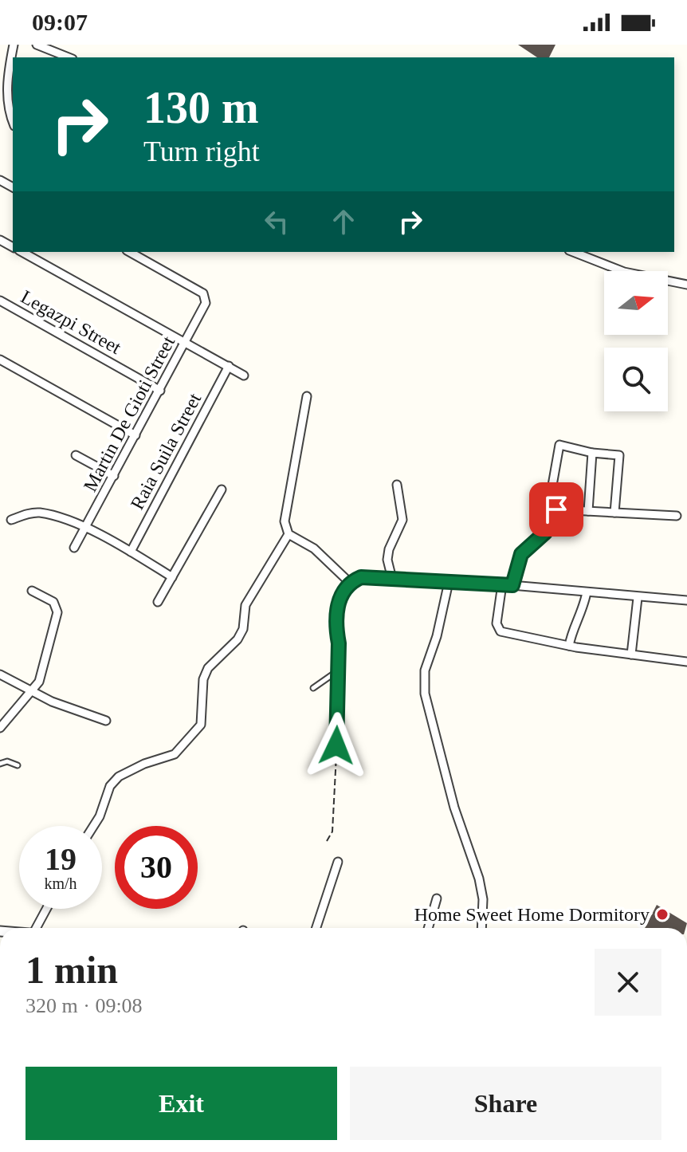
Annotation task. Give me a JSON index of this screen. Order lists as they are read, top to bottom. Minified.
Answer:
{"streets":{"street":["Legazpi Street","Martin De Gioti Street","Raia Suila Street"]},"crossings":[["Legazpi Street","Martin De Gioti Street"]],"places":["Home Sweet Home Dormitory"],"north":"right","page":{"status":"09:07","turn":["130 m","Turn right"],"speed":"19 km/h","limit":"30","heading":["1 min","320 m · 09:08"],"buttons":["Exit","Share"]}}
